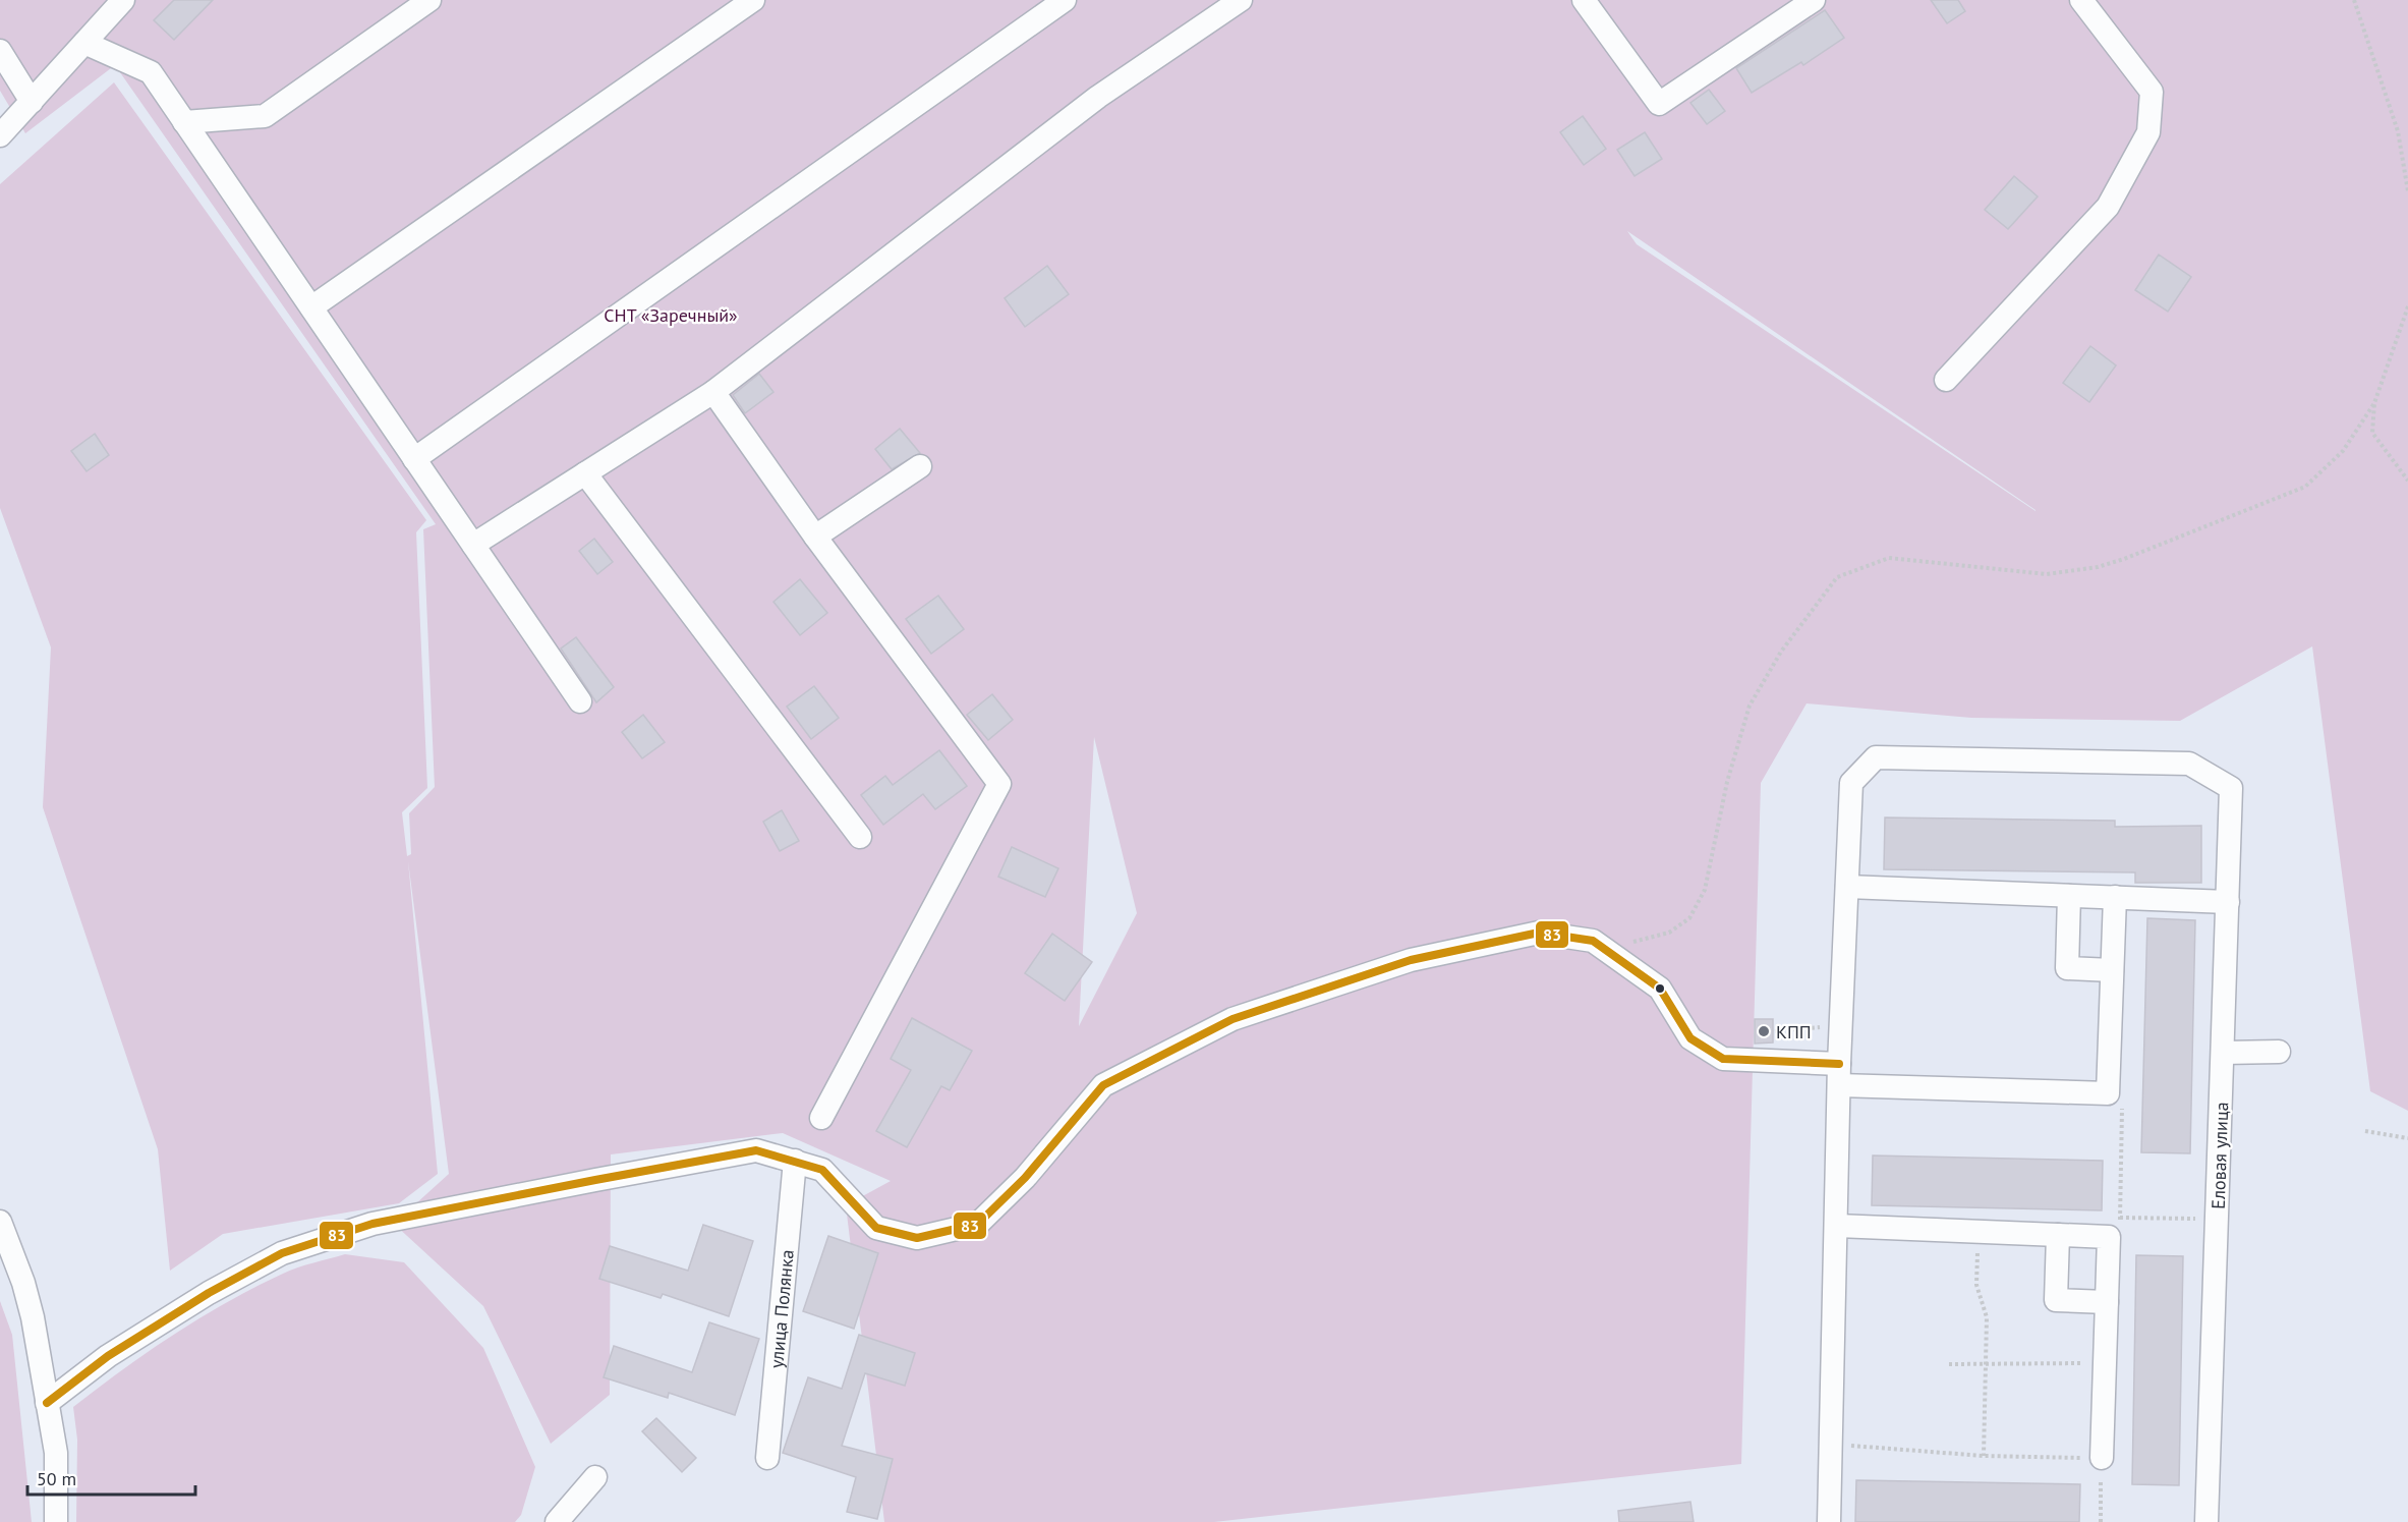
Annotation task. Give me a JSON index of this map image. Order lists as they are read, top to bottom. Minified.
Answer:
{"streets":{"street":["Еловая улица","улица Полянка"]},"parks":["СНТ «Заречный»"],"places":["КПП"],"lines":["transit line 83"],"scale_bar":"50 m"}
